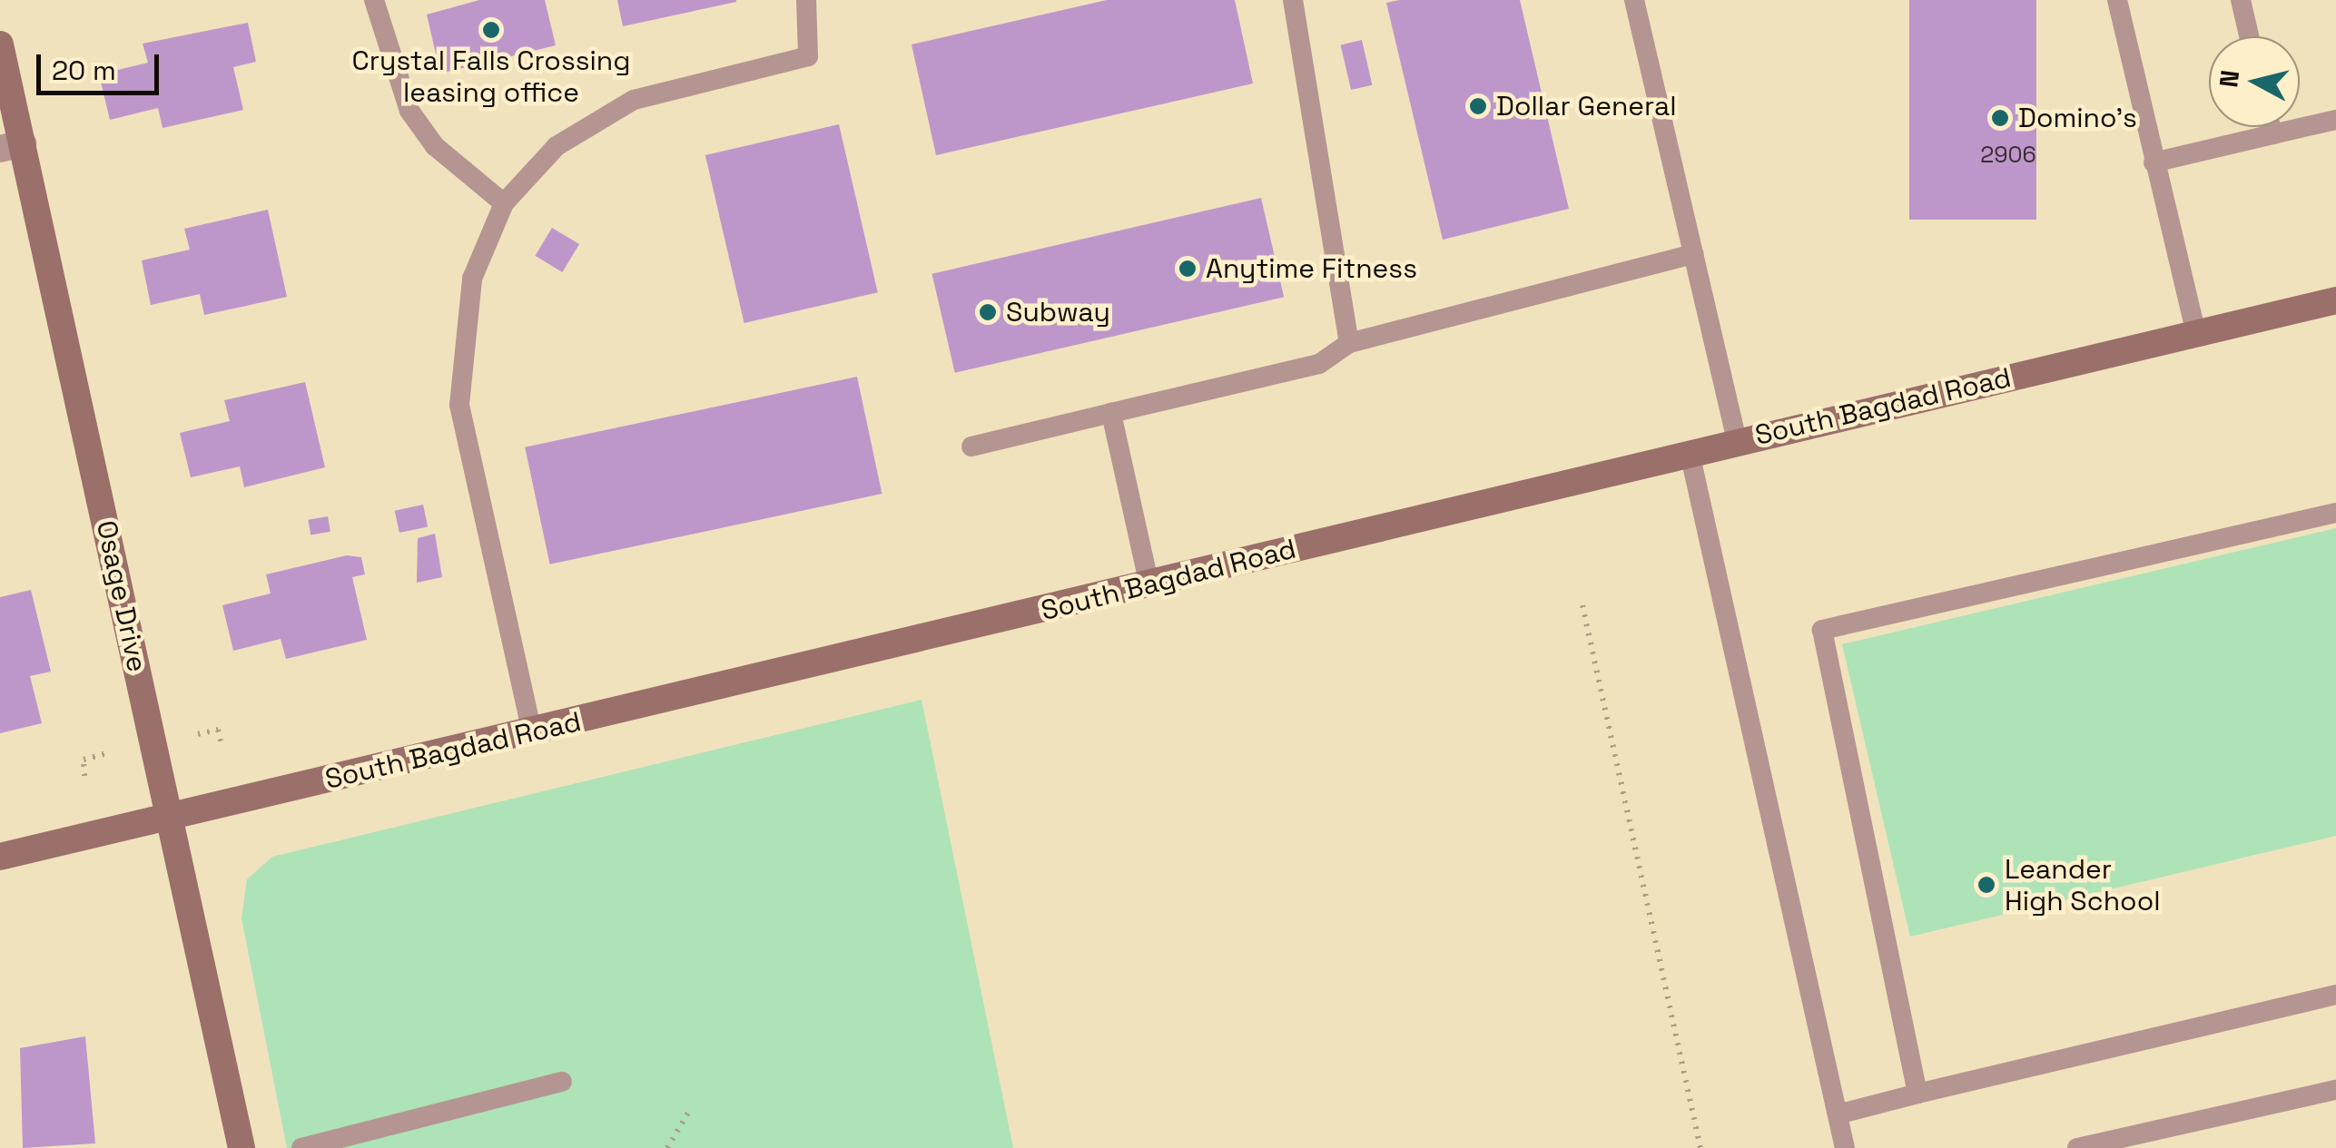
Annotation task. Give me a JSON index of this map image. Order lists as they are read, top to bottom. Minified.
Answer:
{"streets":{"main road":["South Bagdad Road","Osage Drive"]},"crossings":[["South Bagdad Road","Osage Drive"]],"places":["Crystal Falls Crossing leasing office","Dollar General","Domino's","Anytime Fitness","Subway","Leander High School"],"house_numbers":["2906"],"scale_bar":"20 m","north":"left"}
